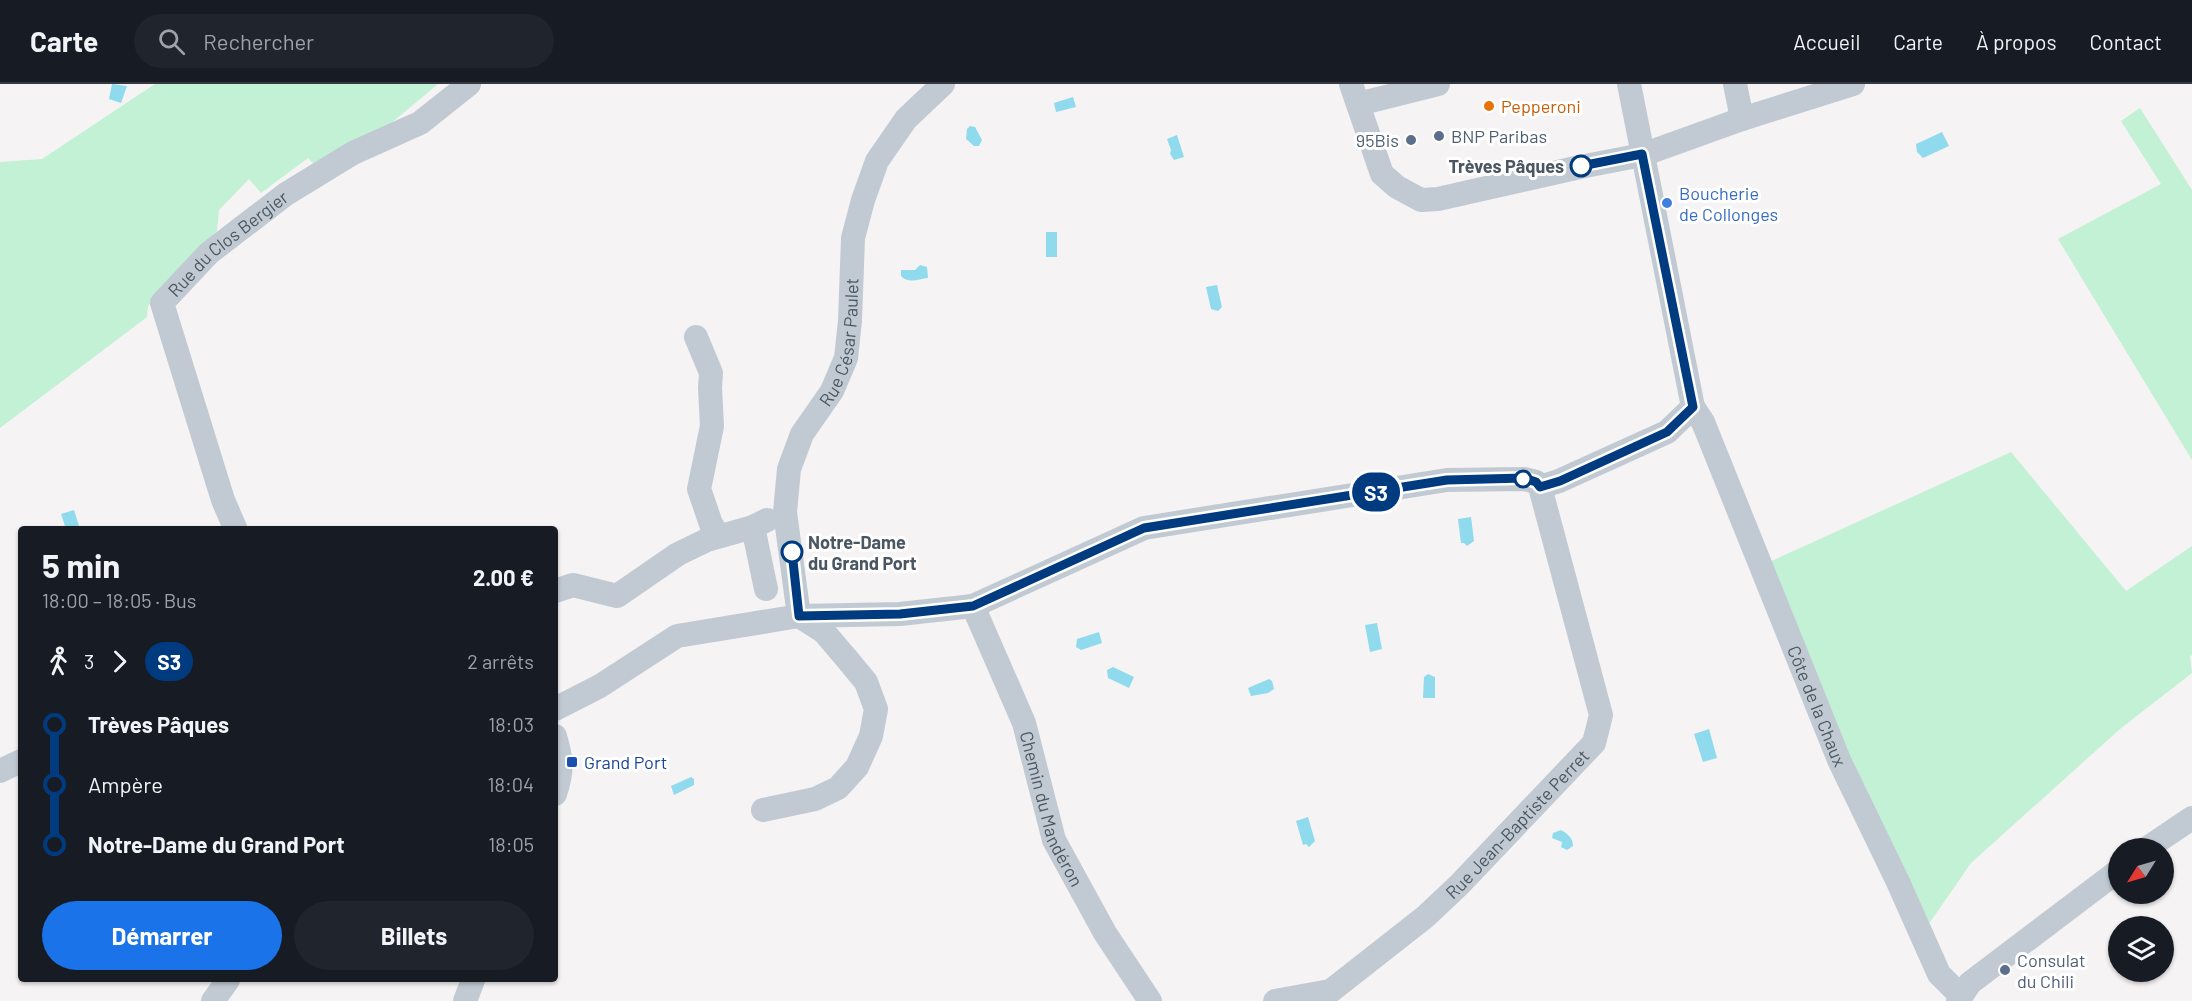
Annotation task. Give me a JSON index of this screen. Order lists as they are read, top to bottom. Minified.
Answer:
{"streets":{"street":["Rue du Clos Bergier","Rue César Paulet","Côte de la Chaux","Chemin du Mandéron","Rue Jean-Baptiste Perret"]},"places":{"other":["Pepperoni","BNP Paribas","95Bis","Trèves Pâques","Boucherie de Collonges","Notre-Dame du Grand Port","Consulat du Chili"],"transit":["Grand Port"]},"lines":["bus line S3"],"north":"bottom left","page":{"header":"Carte","search":"Rechercher","nav":["Accueil","Carte","À propos","Contact"],"on_map":"S3","heading":["5 min","18:00 – 18:05 · Bus","2.00 €"],"legs":["3","S3","2 arrêts"],"list":[{"name":"Trèves Pâques","value":"18:03"},{"name":"Ampère","value":"18:04"},{"name":"Notre-Dame du Grand Port","value":"18:05"}],"buttons":["Démarrer","Billets"]}}
